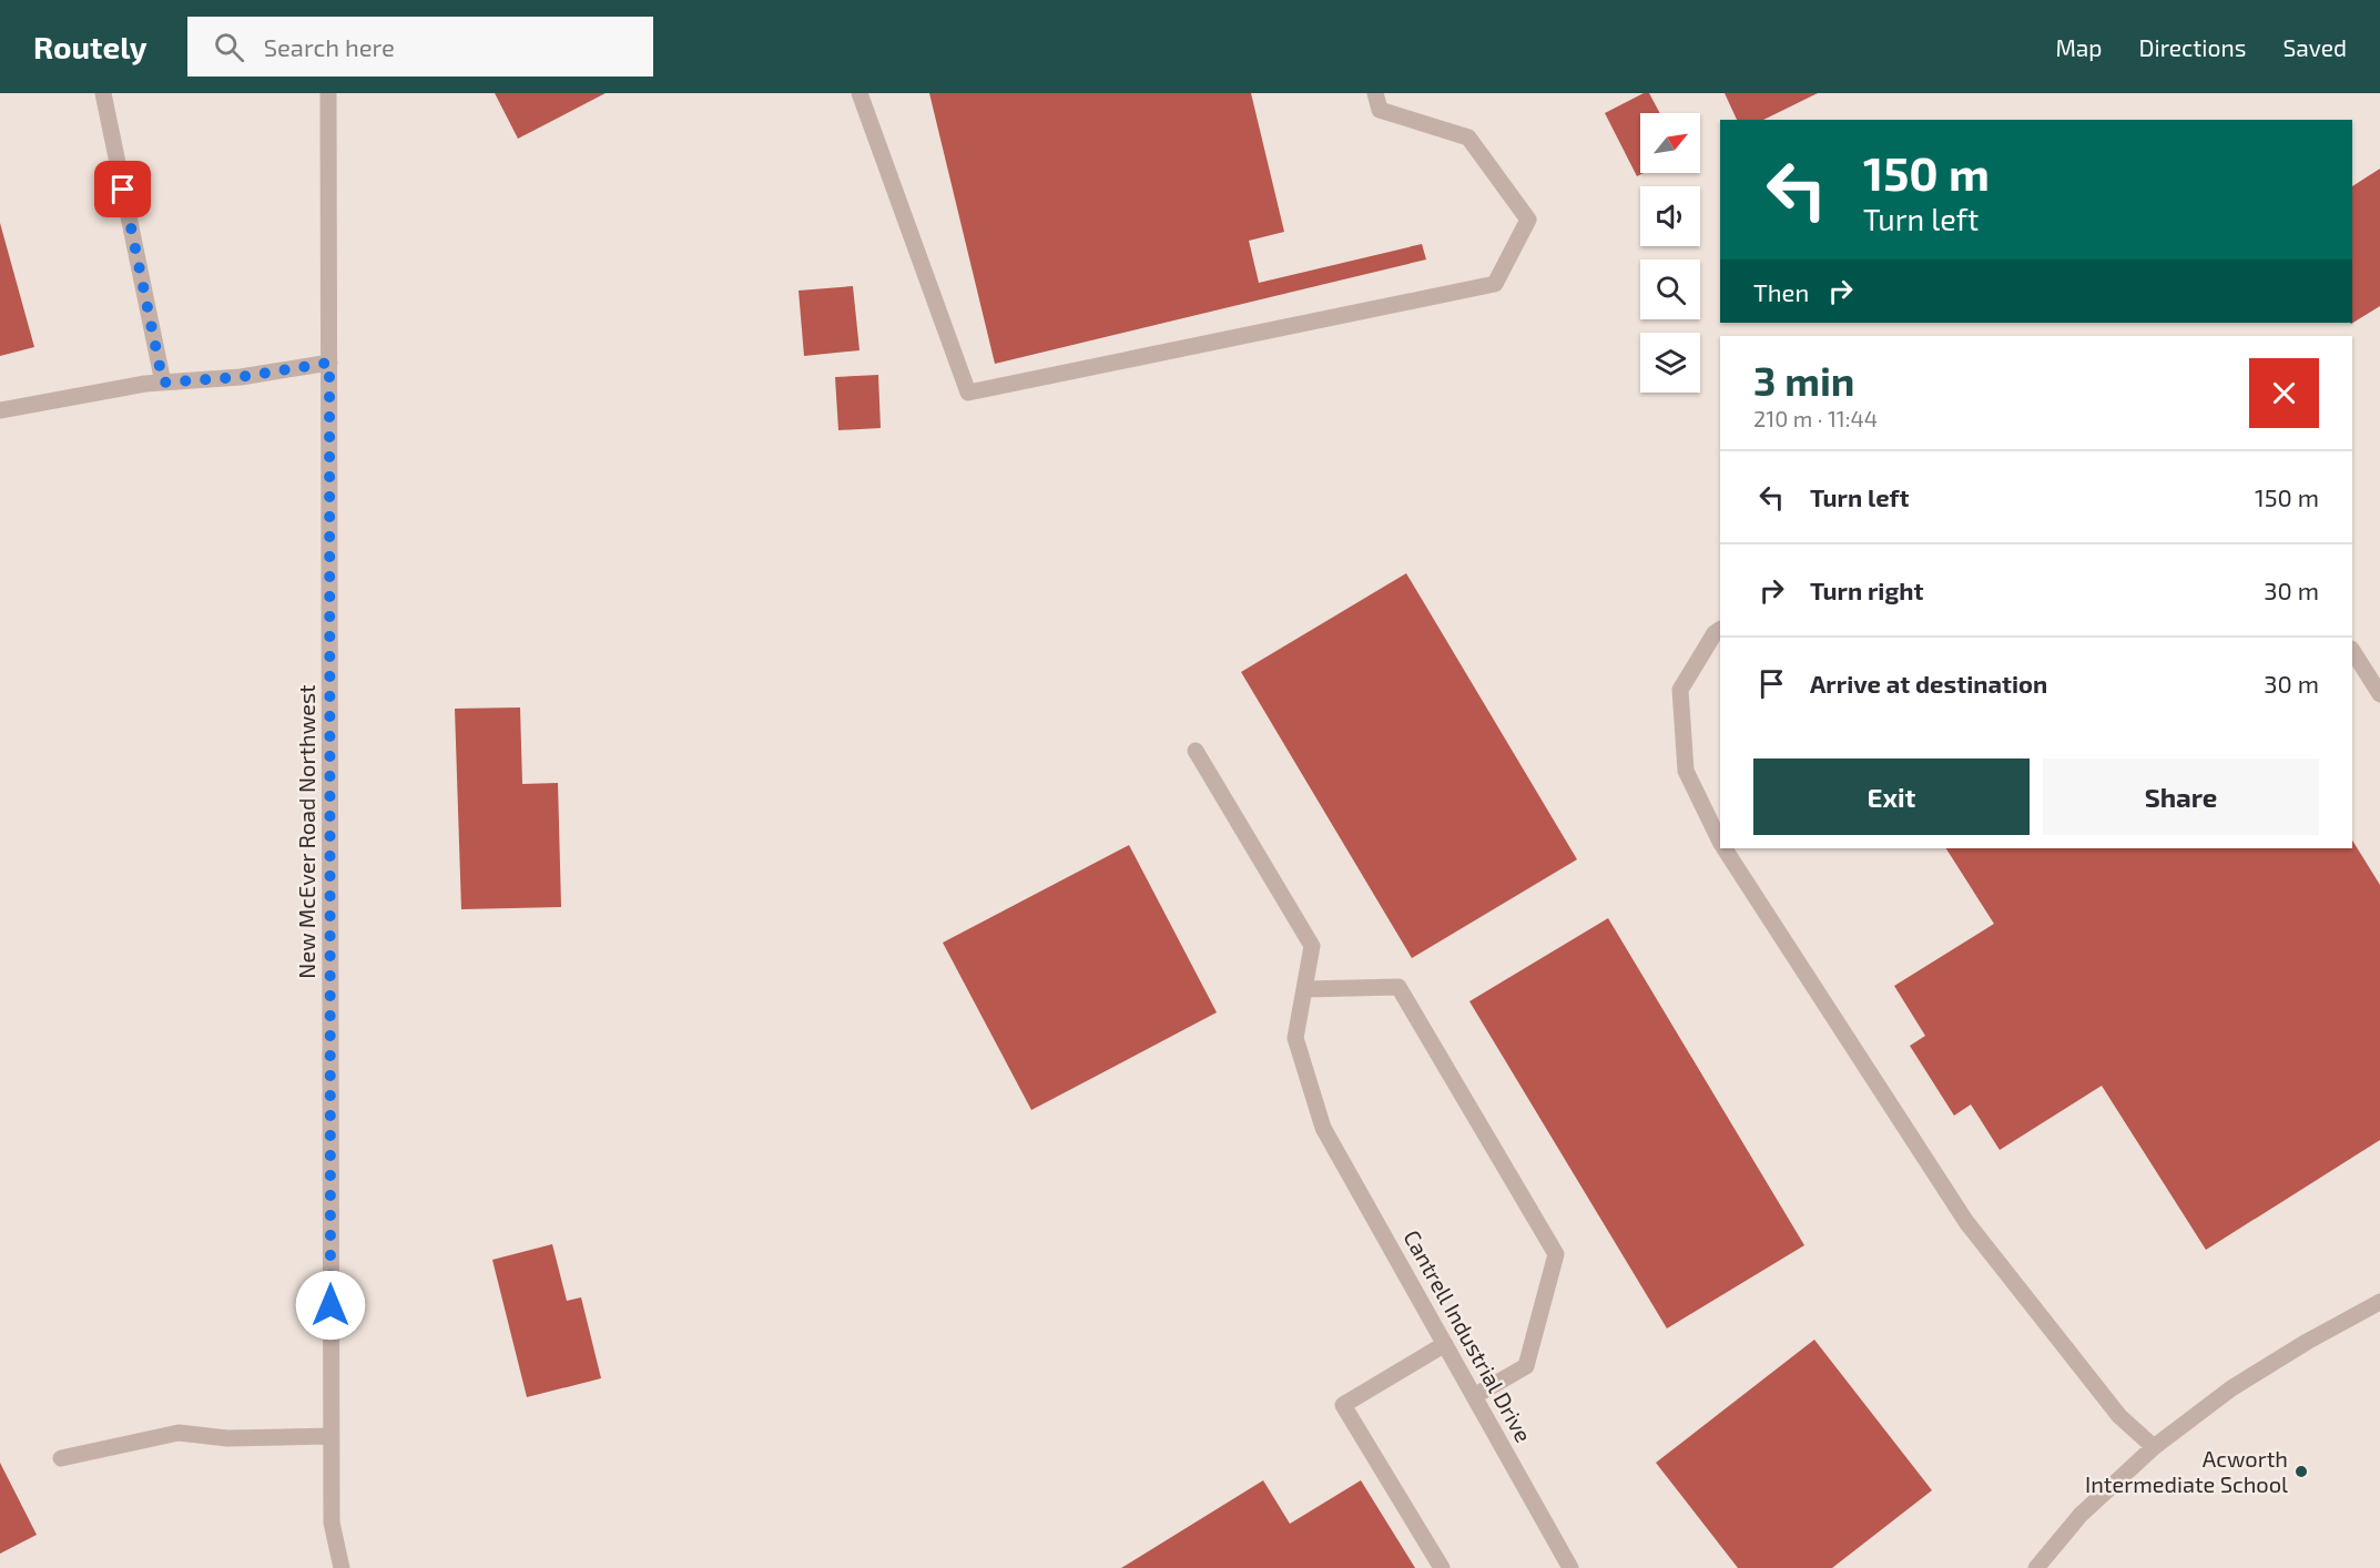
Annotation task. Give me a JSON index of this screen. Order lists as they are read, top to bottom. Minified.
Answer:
{"streets":{"street":["New McEver Road Northwest","Cantrell Industrial Drive"]},"places":["Acworth Intermediate School"],"north":"top right","page":{"header":"Routely","search":"Search here","nav":["Map","Directions","Saved"],"turn":["150 m","Turn left"],"then":"Then","heading":["3 min","210 m · 11:44"],"list":[{"name":"Turn left","value":"150 m"},{"name":"Turn right","value":"30 m"},{"name":"Arrive at destination","value":"30 m"}],"buttons":["Exit","Share"]}}
